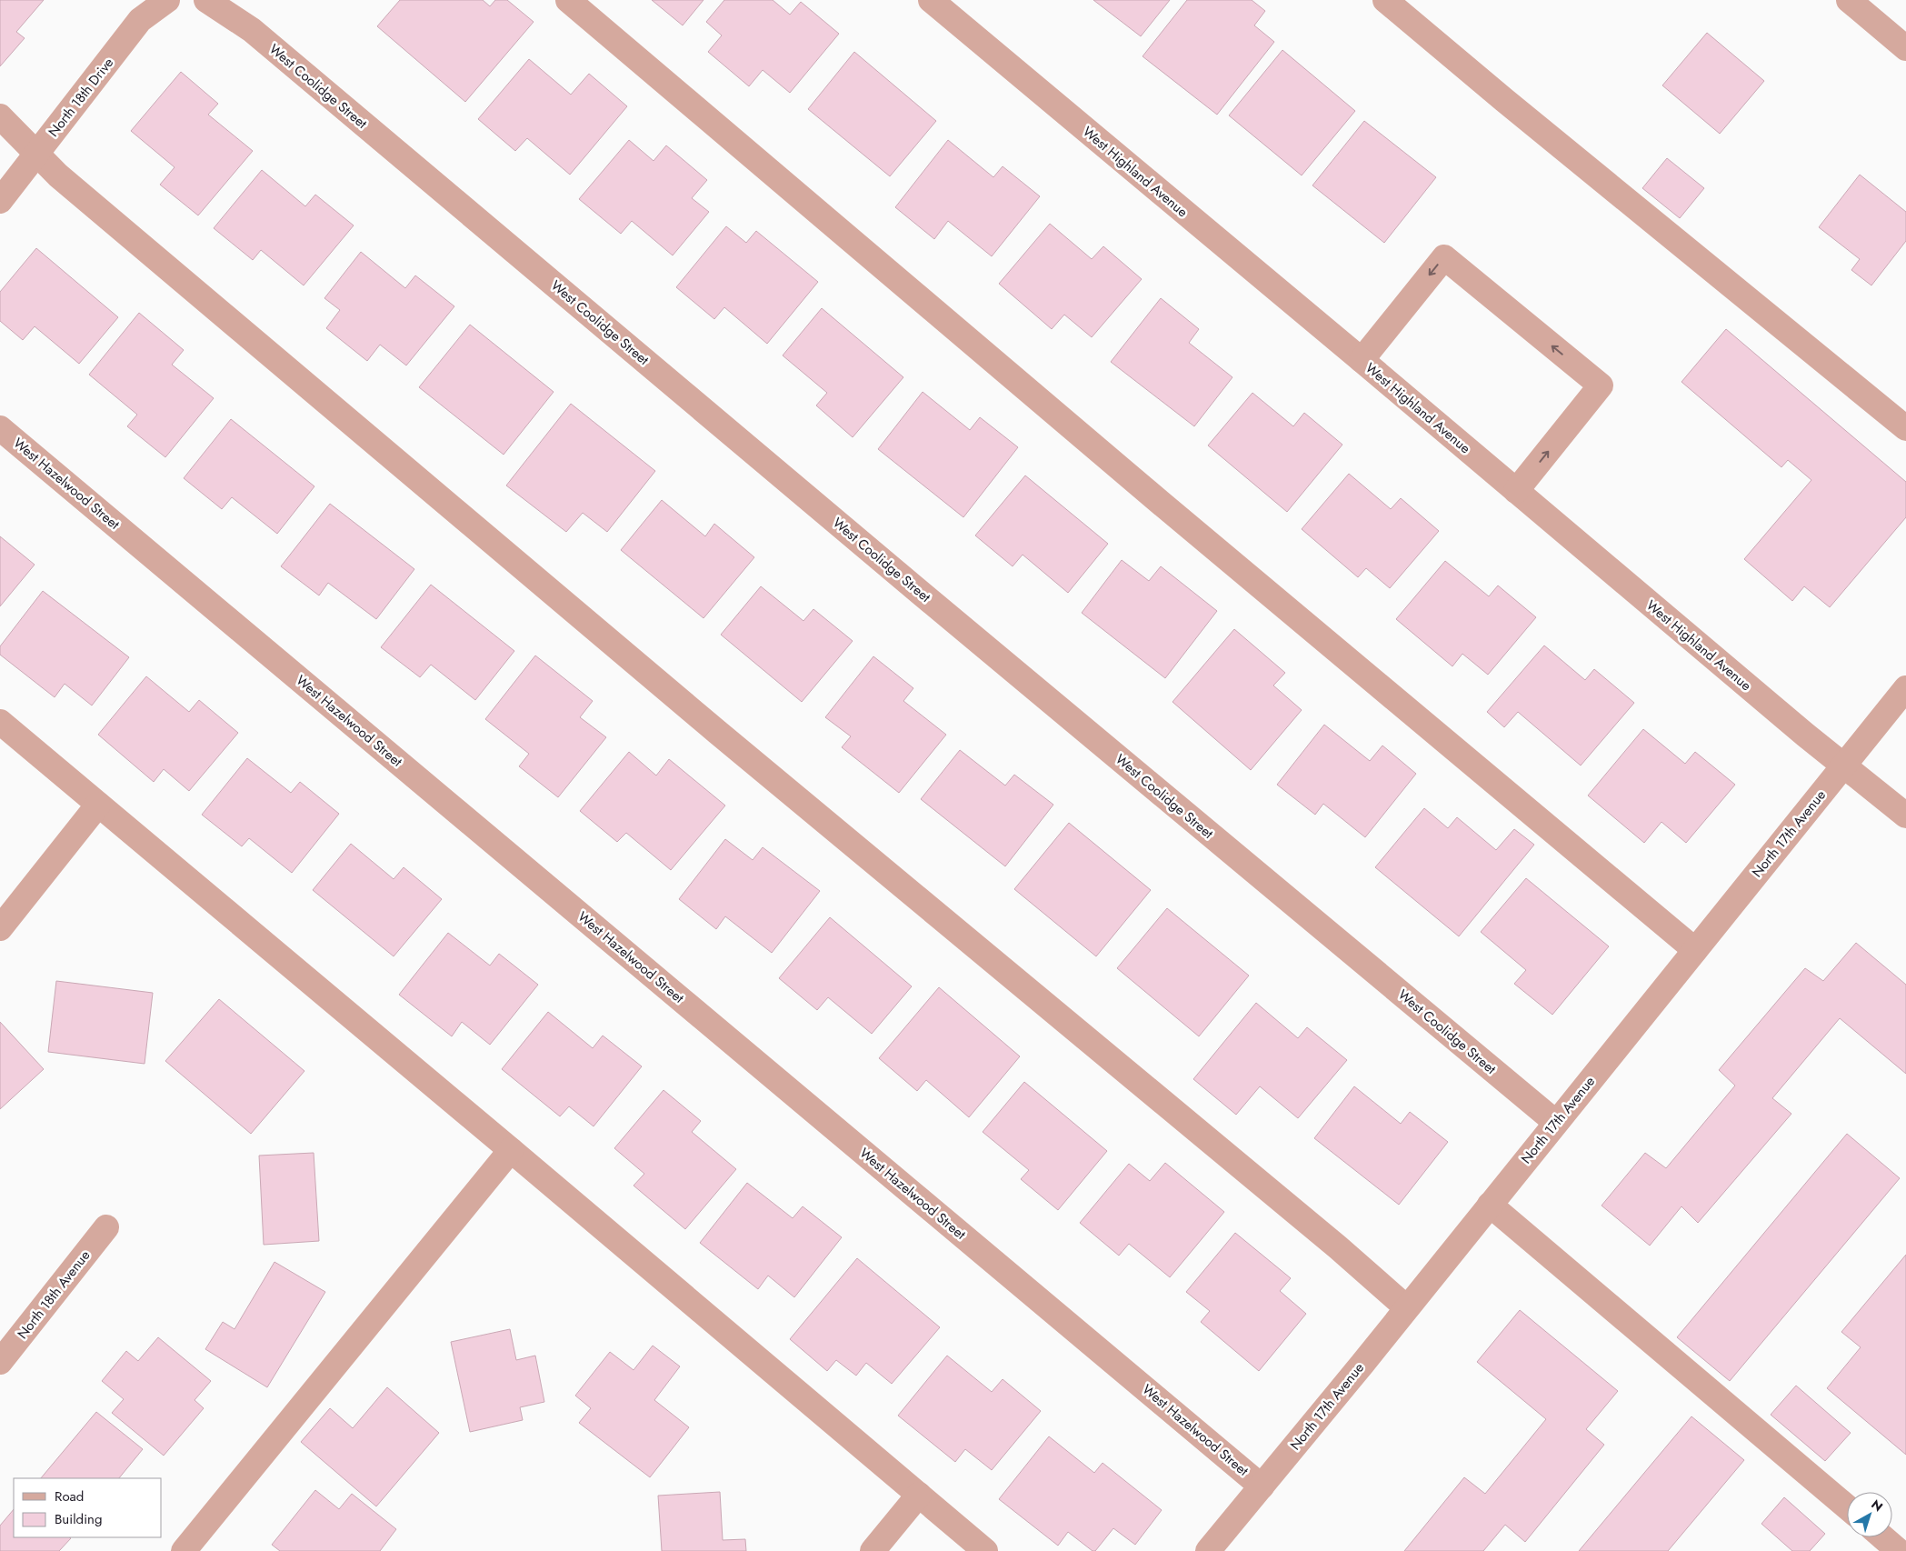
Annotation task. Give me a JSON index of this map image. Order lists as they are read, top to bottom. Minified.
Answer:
{"streets":{"street":["West Coolidge Street","North 18th Drive","West Highland Avenue","West Hazelwood Street","North 17th Avenue","North 18th Avenue"]},"crossings":[["West Coolidge Street","North 17th Avenue"],["West Highland Avenue","North 17th Avenue"],["West Hazelwood Street","North 17th Avenue"]],"legend":["Road","Building"],"north":"top right"}
